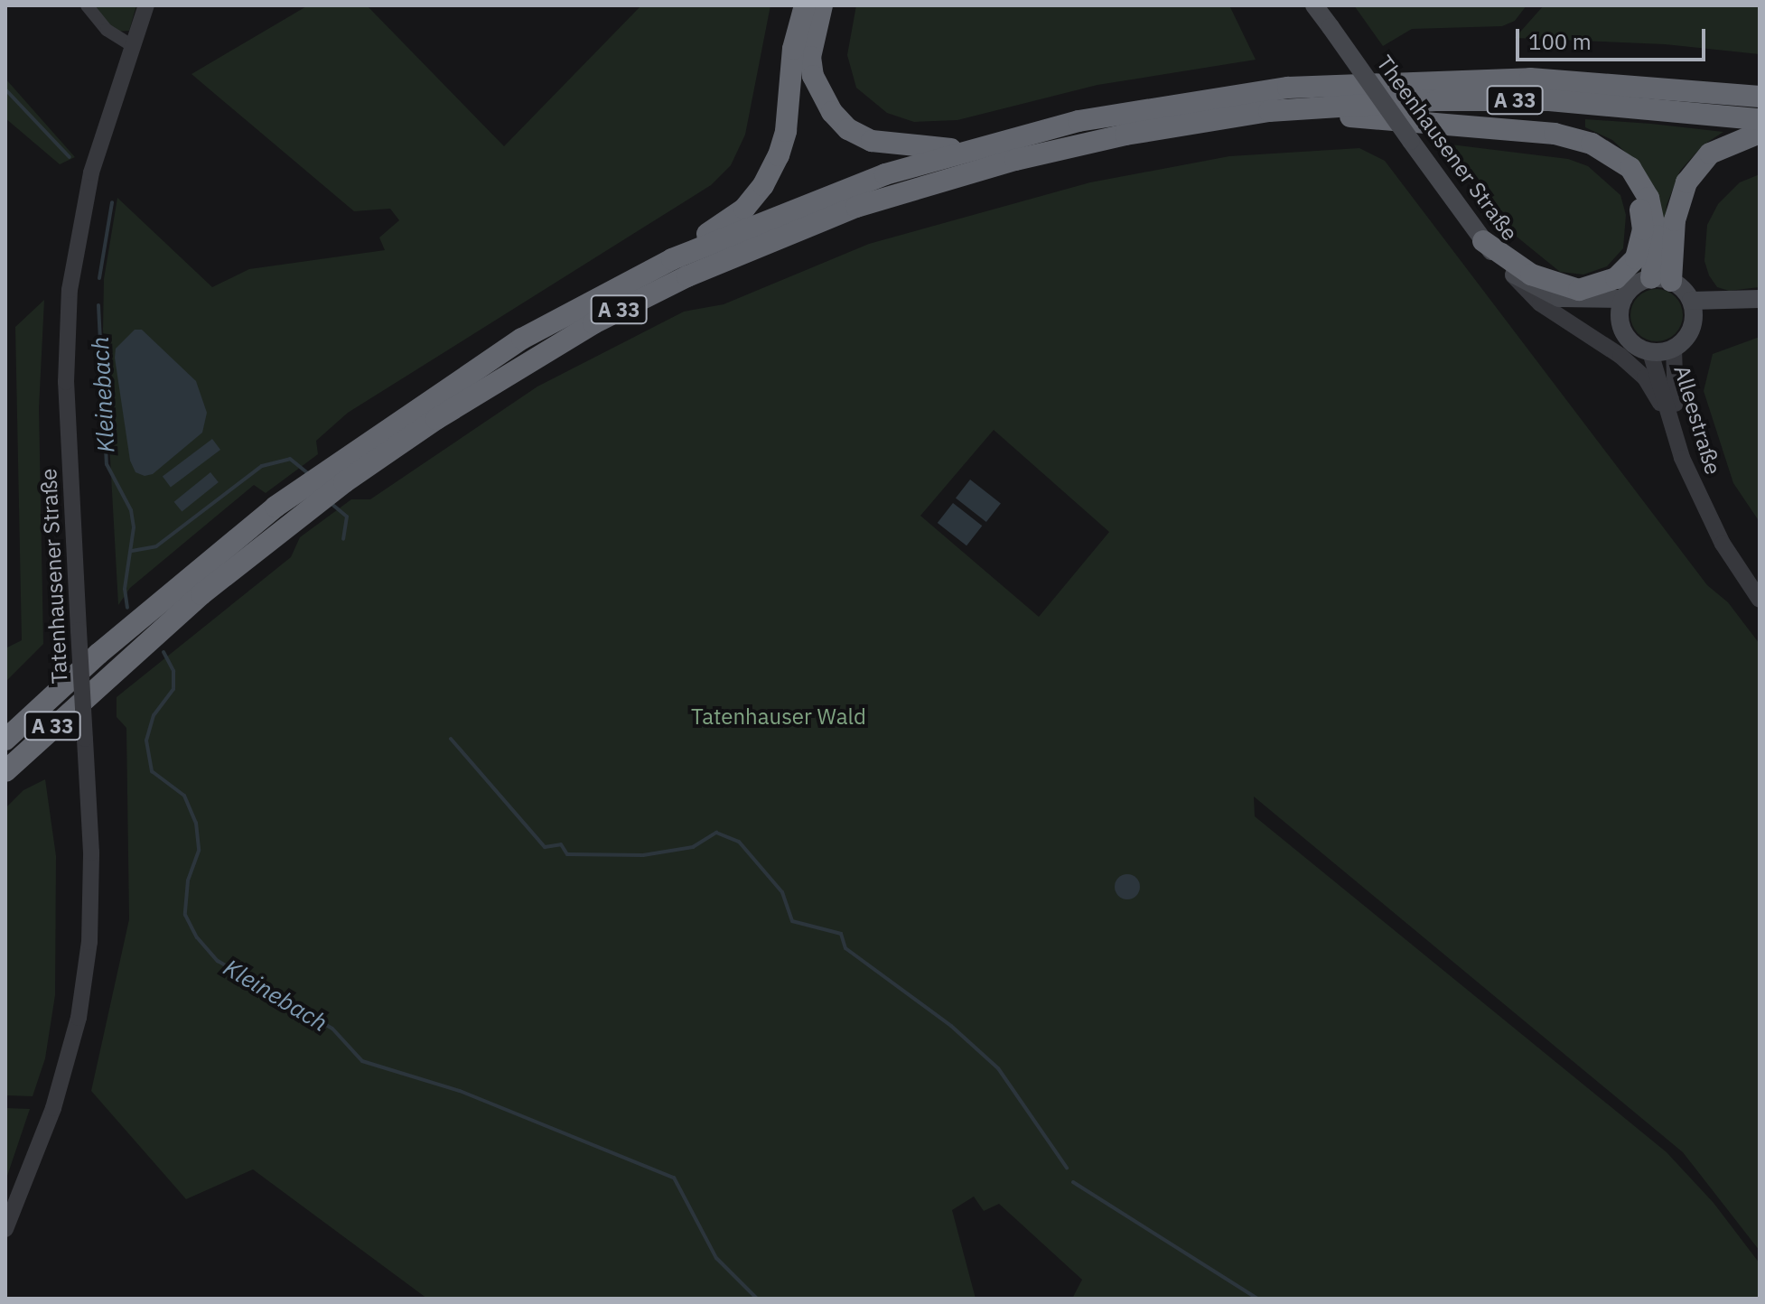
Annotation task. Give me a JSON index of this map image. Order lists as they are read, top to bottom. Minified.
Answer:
{"streets":{"highway":["A 33"],"main road":["Theenhausener Straße"],"street":["Alleestraße","Tatenhausener Straße"]},"crossings":[["Theenhausener Straße","Alleestraße"]],"water":["Kleinebach"],"parks":["Tatenhauser Wald"],"scale_bar":"100 m"}
